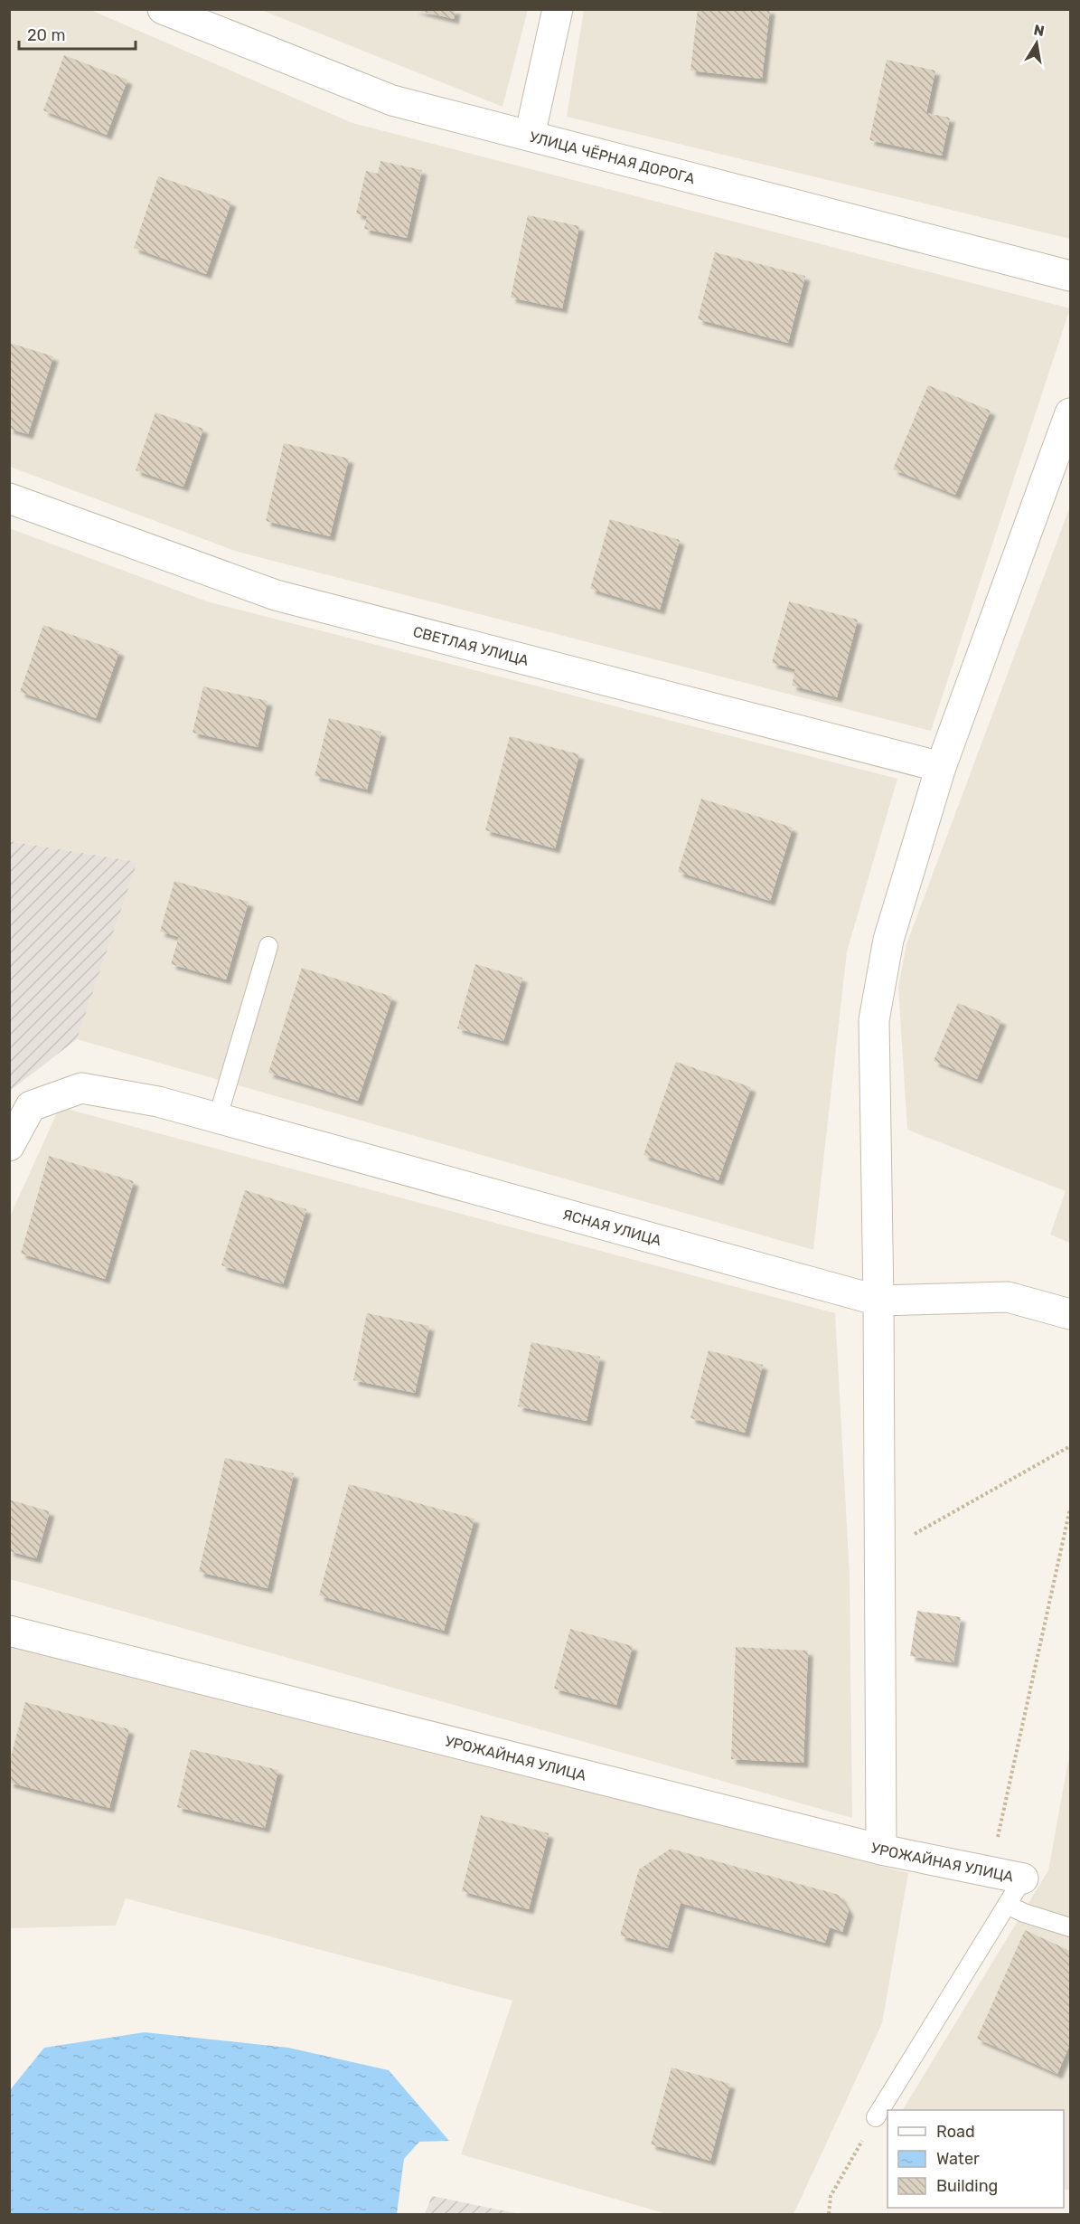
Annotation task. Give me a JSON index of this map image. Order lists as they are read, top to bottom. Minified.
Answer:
{"streets":{"street":["УЛИЦА ЧЁРНАЯ ДОРОГА","СВЕТЛАЯ УЛИЦА","ЯСНАЯ УЛИЦА","УРОЖАЙНАЯ УЛИЦА"]},"legend":["Road","Water","Building"],"scale_bar":"20 m","north":"top"}
